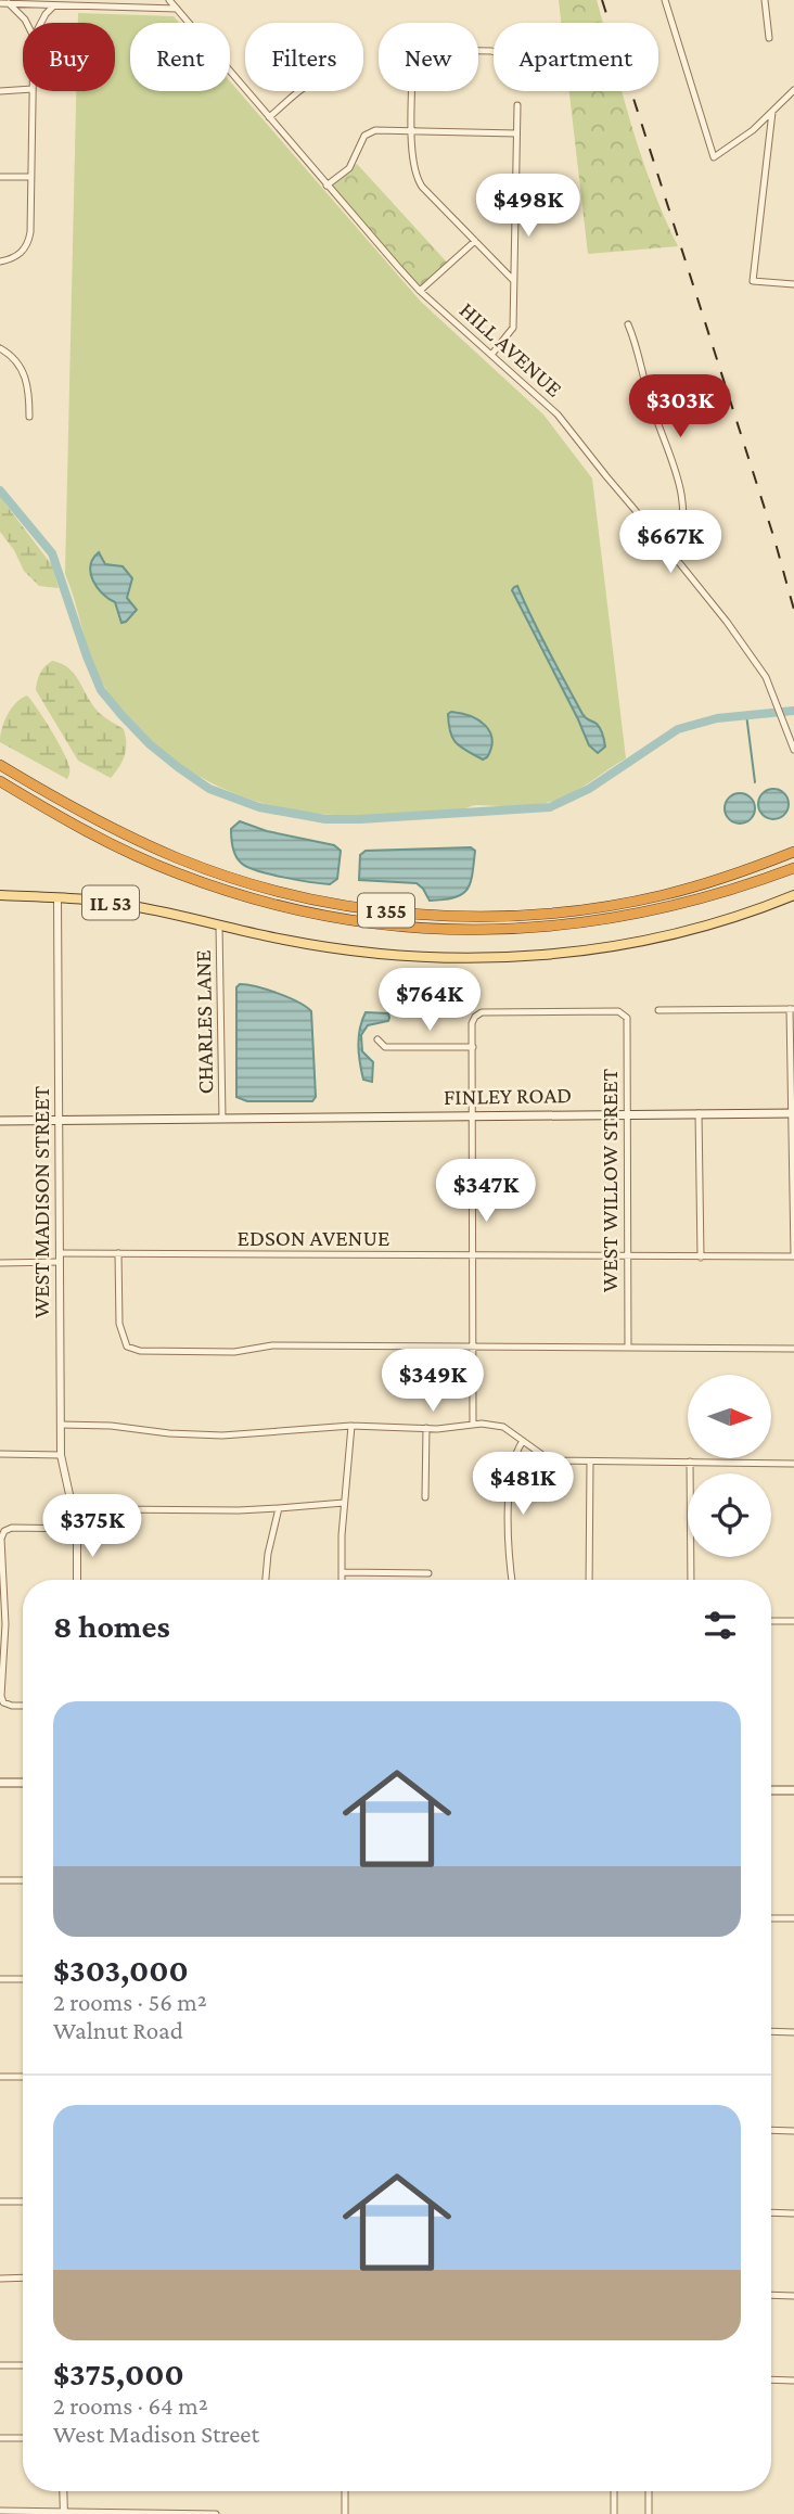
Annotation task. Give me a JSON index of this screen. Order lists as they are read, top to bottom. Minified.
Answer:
{"streets":{"highway":["I 355"],"main road":["IL 53","FINLEY ROAD"],"street":["HILL AVENUE","CHARLES LANE","WEST WILLOW STREET","WEST MADISON STREET","EDSON AVENUE"]},"crossings":[["IL 53","CHARLES LANE"],["IL 53","WEST MADISON STREET"],["CHARLES LANE","FINLEY ROAD"],["FINLEY ROAD","WEST WILLOW STREET"],["FINLEY ROAD","WEST MADISON STREET"],["WEST WILLOW STREET","EDSON AVENUE"],["WEST MADISON STREET","EDSON AVENUE"]],"north":"right","page":{"chip":["Buy","Rent","Filters","New","Apartment"],"price":["$498K","$303K","$667K","$764K","$347K","$349K","$481K","$375K"],"heading":"8 homes","list":[{"name":"$303,000","note":"2 rooms · 56 m² · Walnut Road"},{"name":"$375,000","note":"2 rooms · 64 m² · West Madison Street"}]}}
